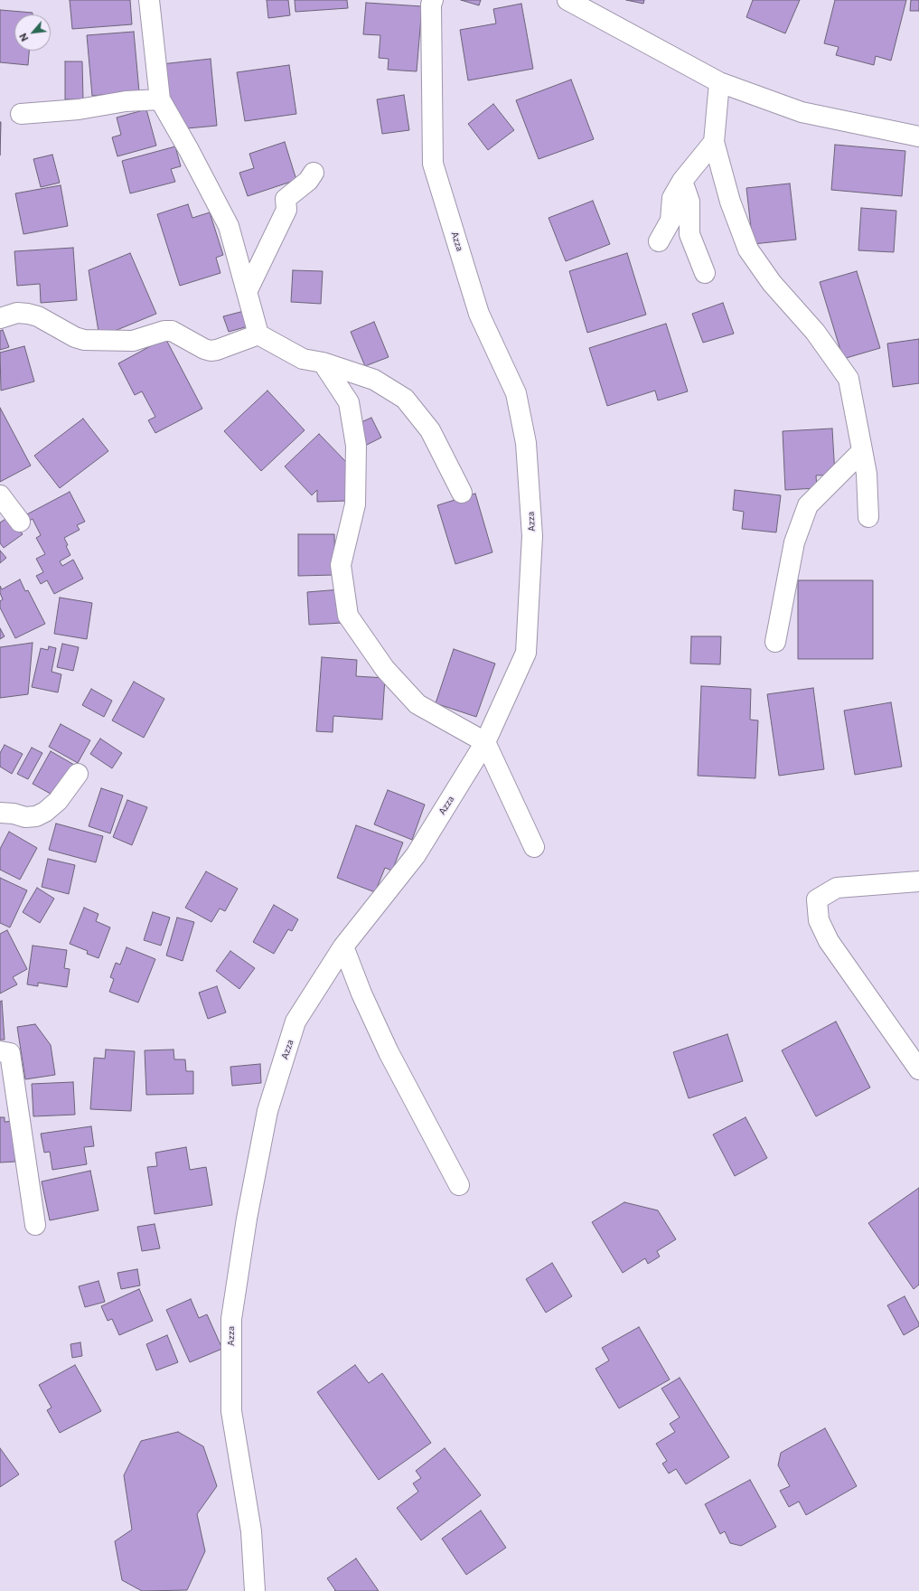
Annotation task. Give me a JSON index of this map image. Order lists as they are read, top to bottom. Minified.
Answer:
{"streets":{"street":["Azza"]},"north":"bottom left"}
